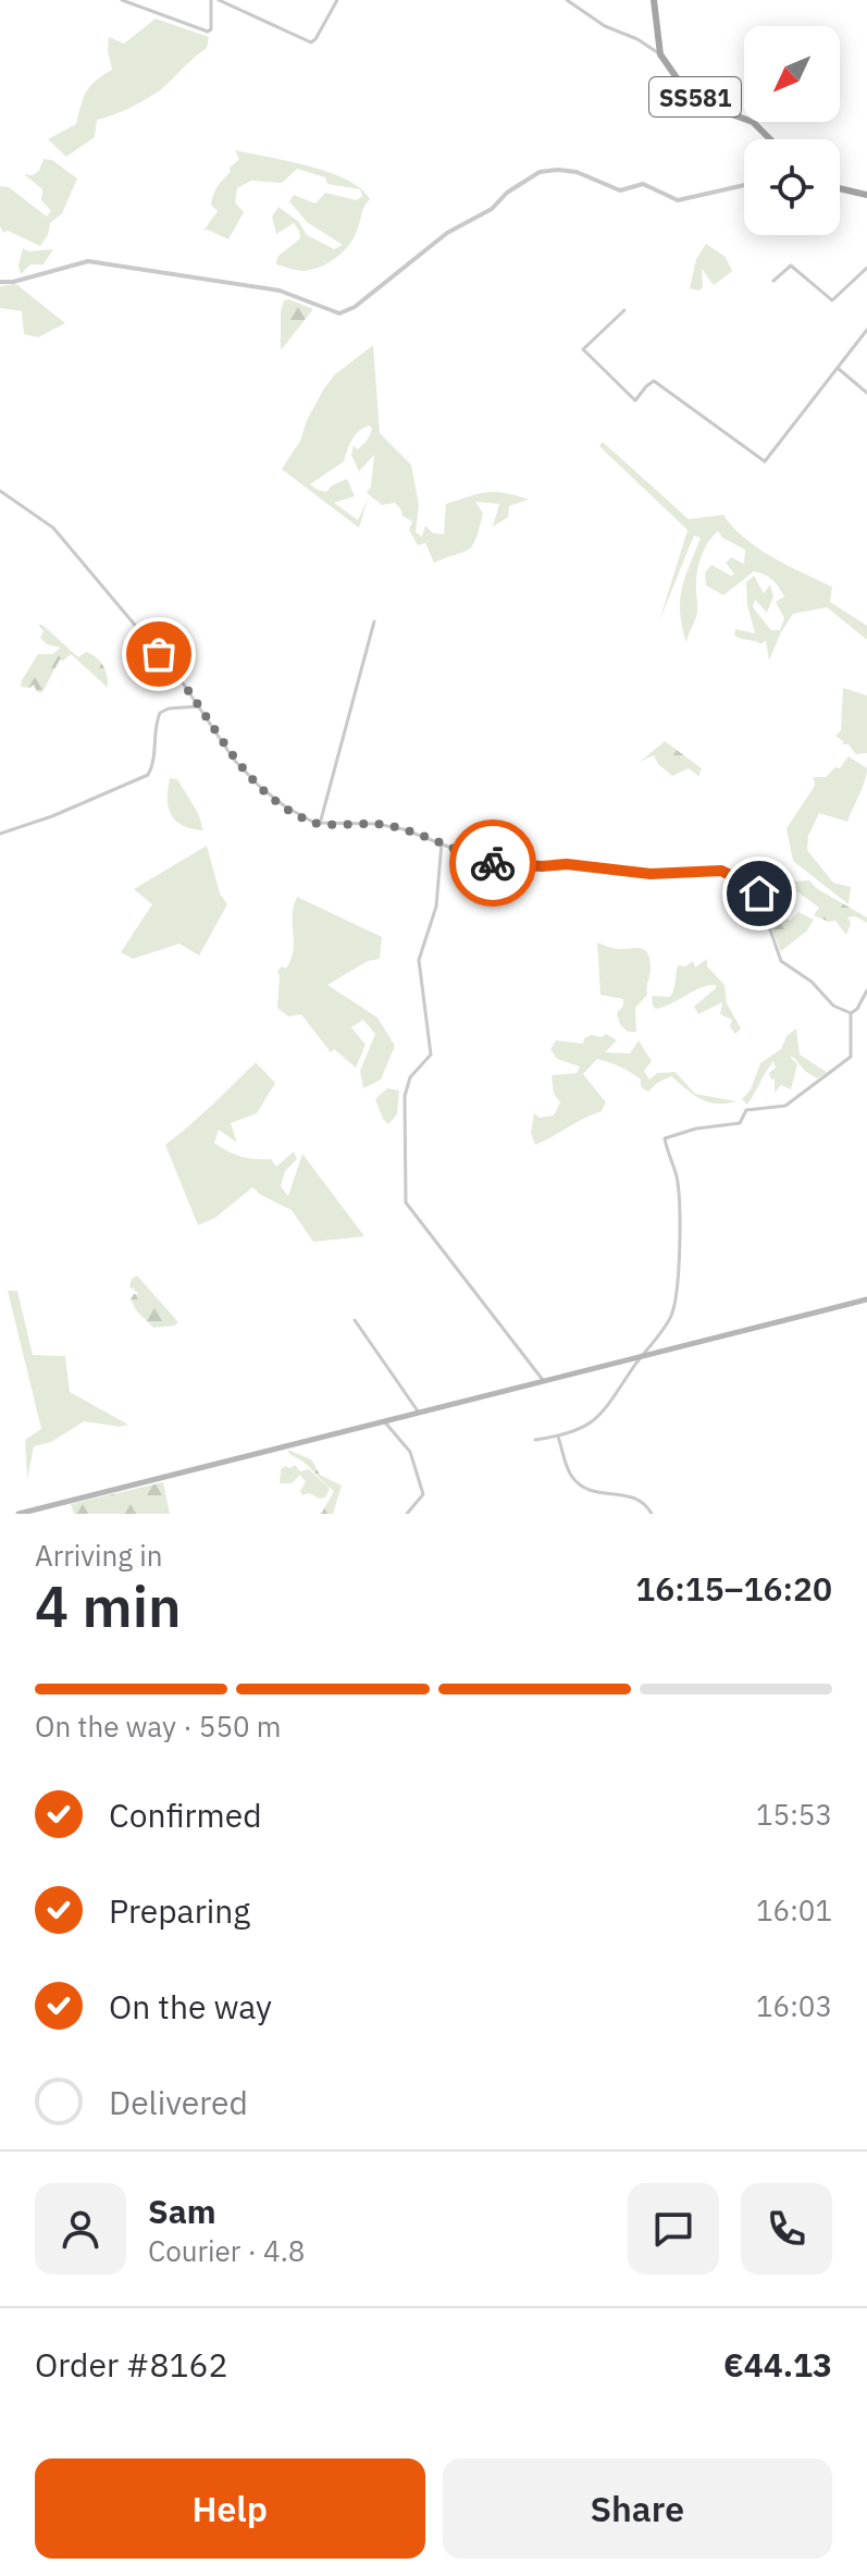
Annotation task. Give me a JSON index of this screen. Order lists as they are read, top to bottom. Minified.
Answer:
{"streets":{"main road":["SS581"]},"north":"bottom left","page":{"heading":["4 min","Arriving in","16:15–16:20"],"panel":["Sam","Courier · 4.8","Order #8162","€44.13"],"bar":"On the way · 550 m","list":[["Confirmed","15:53"],["Preparing","16:01"],["On the way","16:03"],"Delivered"],"buttons":["Help","Share"]}}
